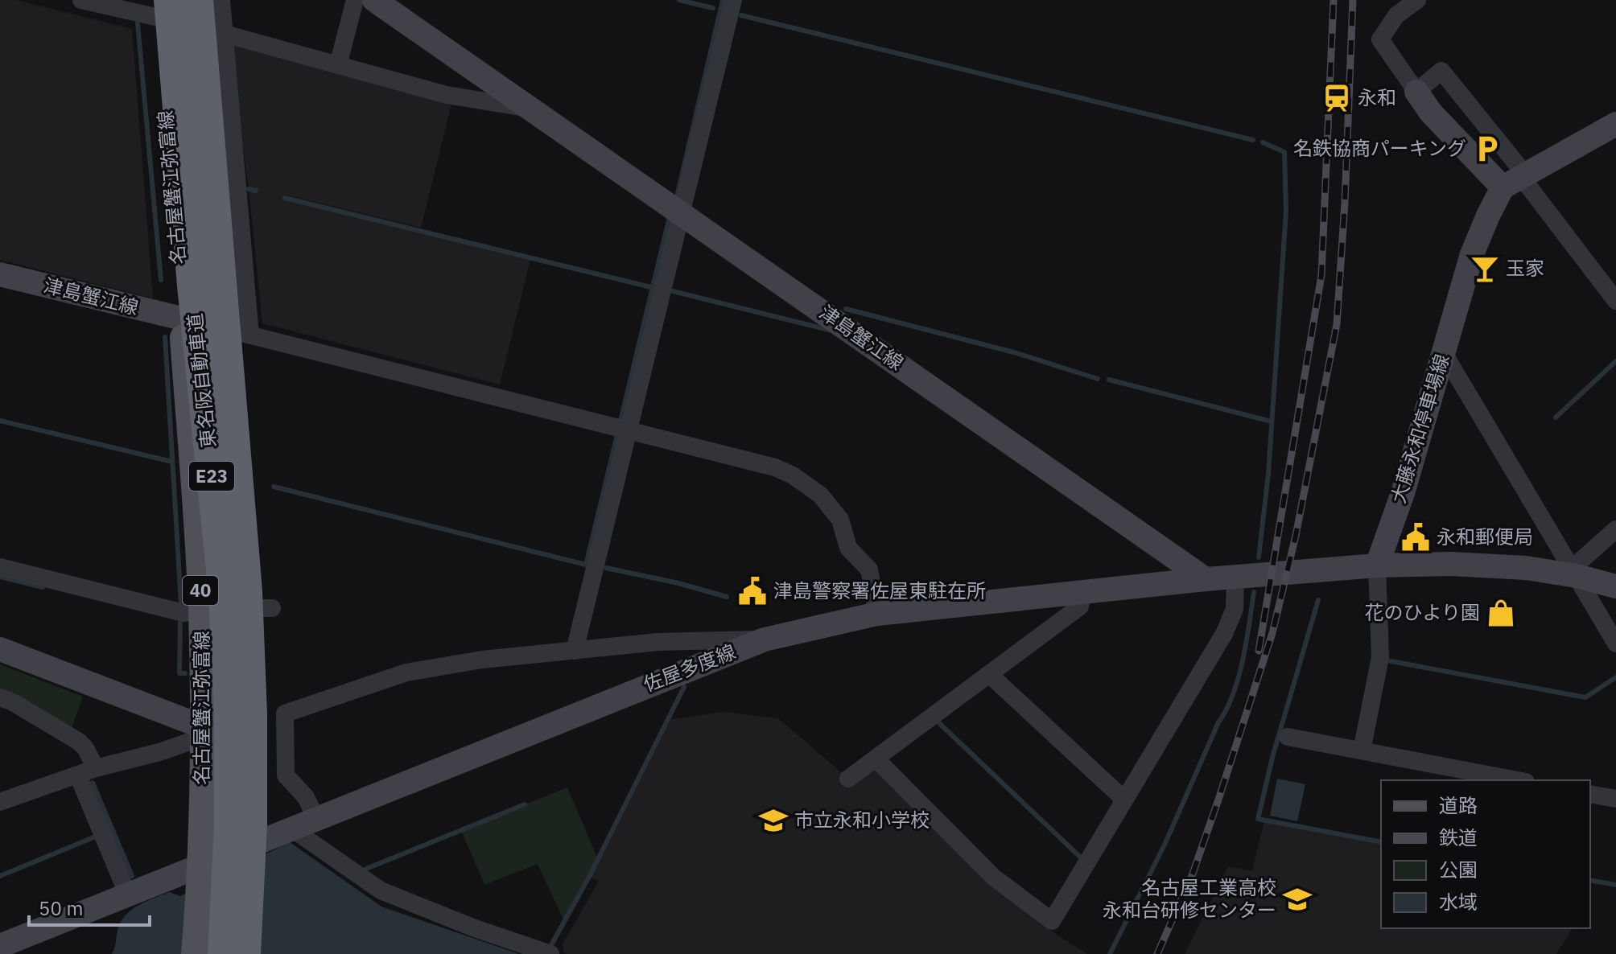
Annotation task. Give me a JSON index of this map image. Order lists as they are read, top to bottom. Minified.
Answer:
{"streets":{"highway":["東名阪自動車道","E23"],"main road":["名古屋蟹江弥富線","津島蟹江線","大藤永和停車場線","40","佐屋多度線"]},"crossings":[["名古屋蟹江弥富線","津島蟹江線"],["名古屋蟹江弥富線","東名阪自動車道"],["名古屋蟹江弥富線","佐屋多度線"],["津島蟹江線","佐屋多度線"]],"places":{"station":["永和"],"parking":["名鉄協商パーキング"],"bar":["玉家"],"public building":["永和郵便局","津島警察署佐屋東駐在所"],"shop":["花のひより園"],"school or university":["市立永和小学校","名古屋工業高校 永和台研修センター"]},"legend":["道路","鉄道","公園","水域"],"scale_bar":"50 m"}
